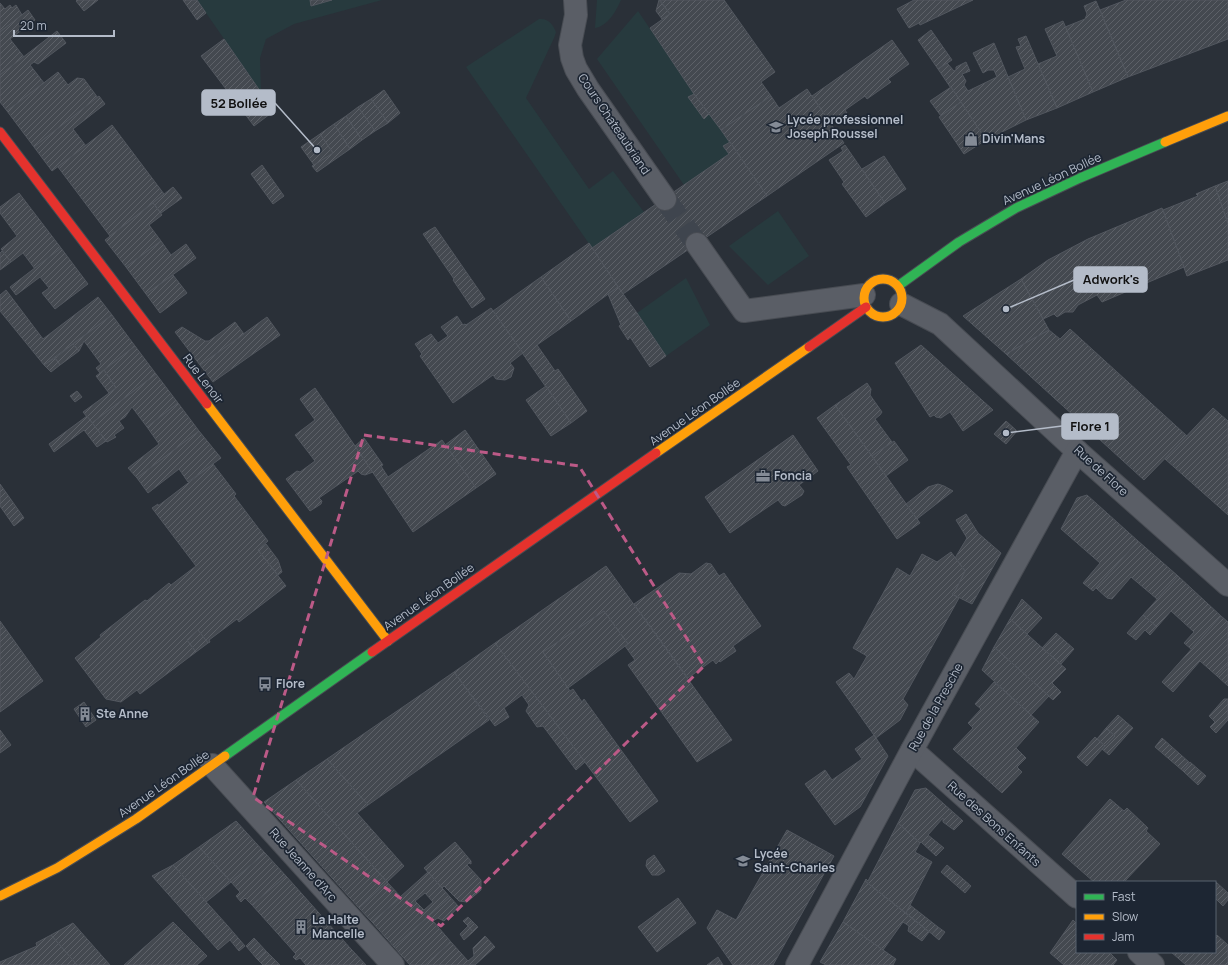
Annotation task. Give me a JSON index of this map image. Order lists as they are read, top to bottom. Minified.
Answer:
{"streets":{"main road":["Avenue Léon Bollée","Rue Lenoir"],"street":["Cours Chateaubriand","Rue de Flore","Rue de la Presche","Rue des Bons Enfants","Rue Jeanne d'Arc"]},"crossings":[["Avenue Léon Bollée","Rue Lenoir"],["Avenue Léon Bollée","Rue de Flore"],["Avenue Léon Bollée","Rue Jeanne d'Arc"],["Rue de Flore","Rue de la Presche"],["Rue de la Presche","Rue des Bons Enfants"]],"places":{"school or university":["Lycée professionnel Joseph Roussel","Lycée Saint-Charles"],"shop":["Divin'Mans"],"other":["52 Bollée","Adwork's","Flore 1"],"office":["Foncia"],"bus stop":["Flore"],"building":["Ste Anne","La Halte Mancelle"]},"legend":["Fast","Slow","Jam"],"scale_bar":"20 m"}
